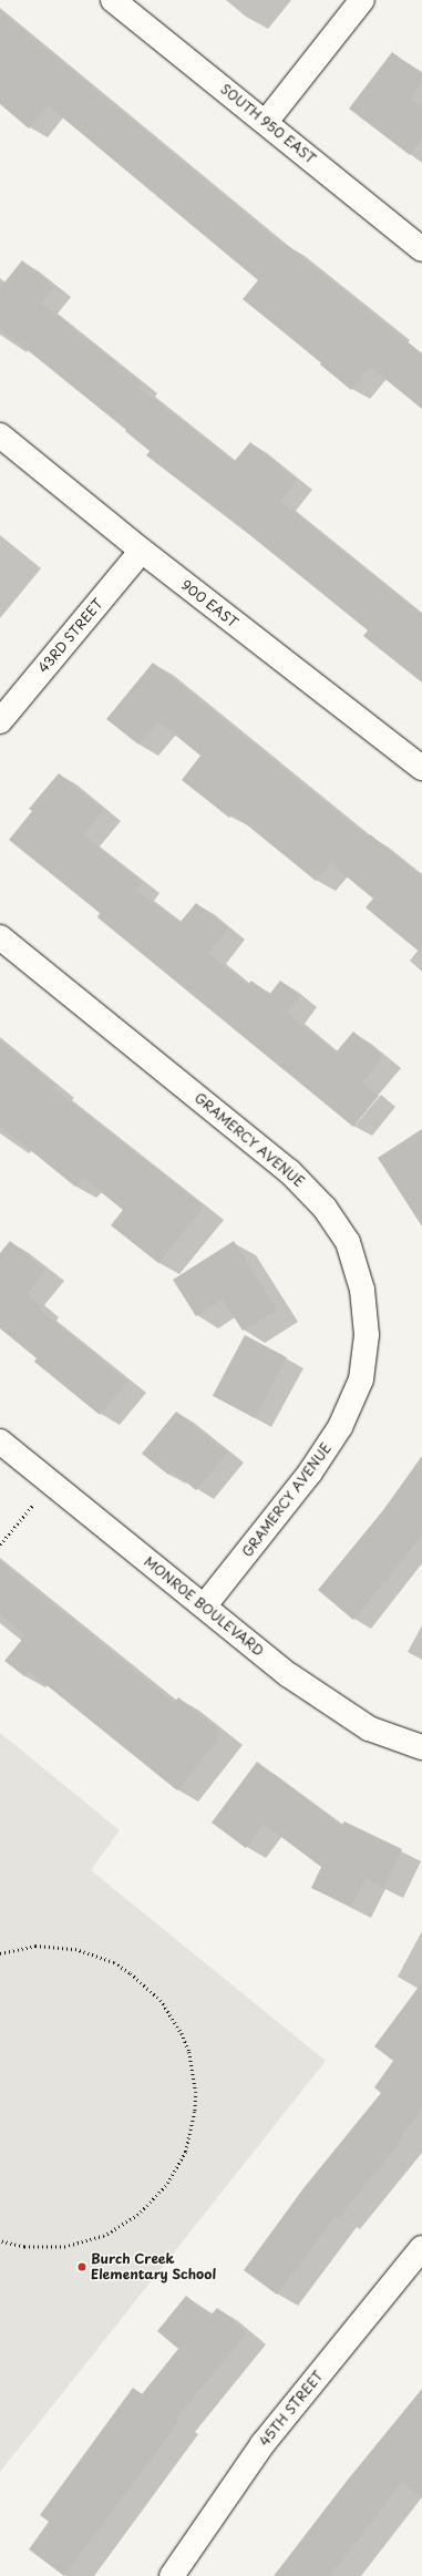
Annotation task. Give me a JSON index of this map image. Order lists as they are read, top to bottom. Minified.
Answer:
{"streets":{"street":["SOUTH 950 EAST","900 EAST","43RD STREET","GRAMERCY AVENUE","MONROE BOULEVARD","45TH STREET"]},"crossings":[["900 EAST","43RD STREET"],["GRAMERCY AVENUE","MONROE BOULEVARD"]],"places":["Burch Creek Elementary School"]}
